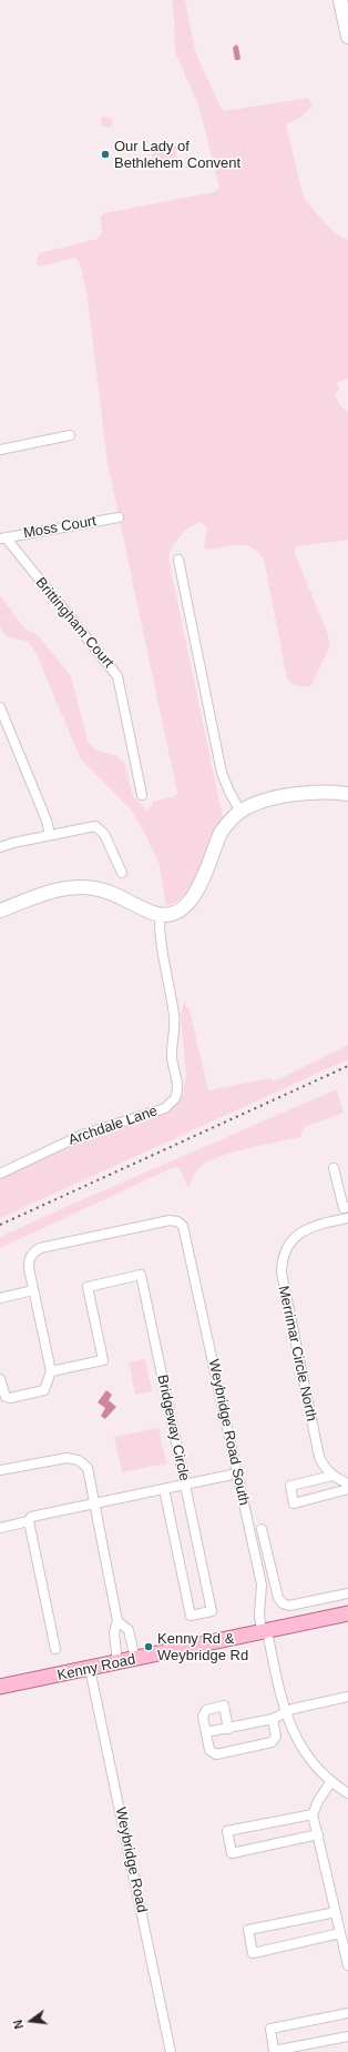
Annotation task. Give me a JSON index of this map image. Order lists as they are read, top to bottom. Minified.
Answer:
{"streets":{"main road":["Kenny Road"],"street":["Moss Court","Brittingham Court","Archdale Lane","Merrimar Circle North","Bridgeway Circle","Weybridge Road South","Weybridge Road"]},"crossings":[["Moss Court","Brittingham Court"],["Weybridge Road South","Kenny Road"],["Kenny Road","Weybridge Road"]],"places":["Our Lady of Bethlehem Convent","Kenny Rd & Weybridge Rd"],"north":"left"}
